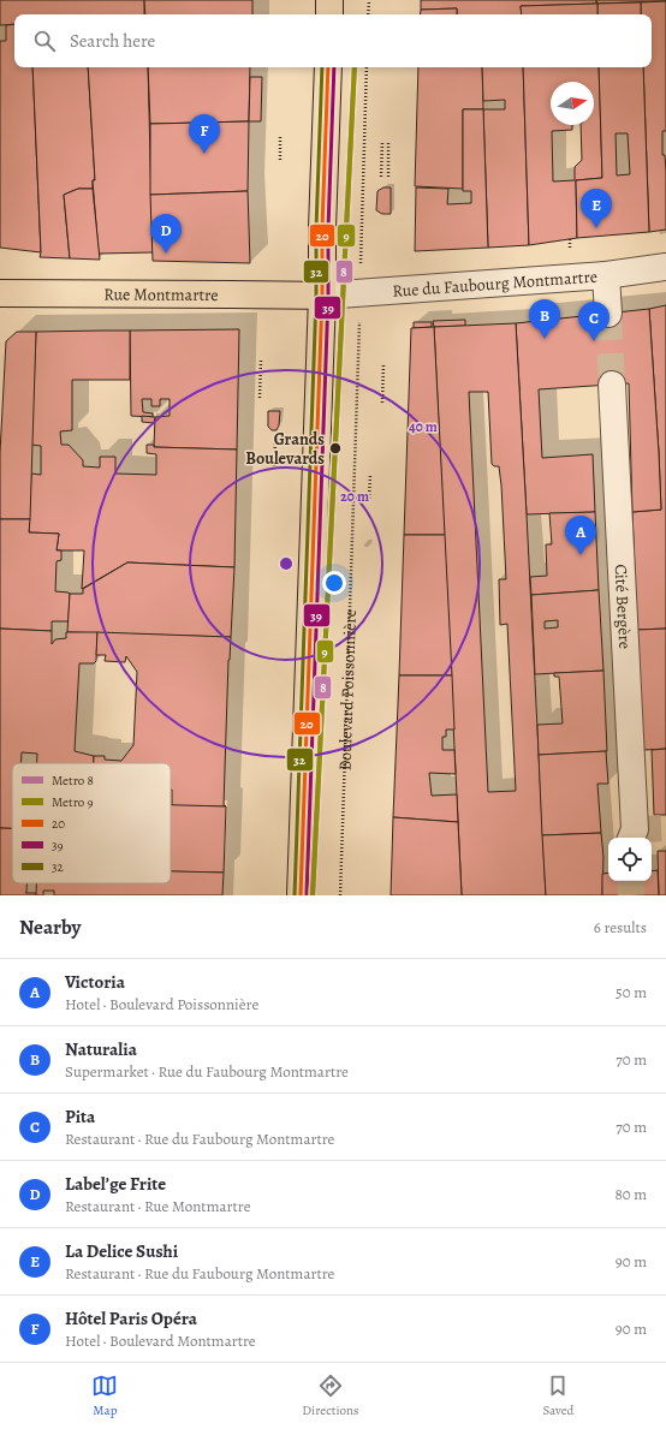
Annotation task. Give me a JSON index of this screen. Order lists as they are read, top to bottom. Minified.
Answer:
{"streets":{"main road":["Rue Montmartre"],"street":["Rue du Faubourg Montmartre","Cité Bergère"],"path":["Boulevard Poissonnière"]},"crossings":[["Rue du Faubourg Montmartre","Rue Montmartre"]],"places":["Grands Boulevards"],"lines":["metro line 8","metro line 9","transit line 20","transit line 39","transit line 32"],"legend":["Metro 8","Metro 9","20","39","32"],"north":"right","page":{"search":"Search here","pins":["F","E","D","B","C","A"],"heading":["Nearby","6 results"],"list":[{"mark":"A","name":"Victoria","note":"Hotel · Boulevard Poissonnière","value":"50 m"},{"mark":"B","name":"Naturalia","note":"Supermarket · Rue du Faubourg Montmartre","value":"70 m"},{"mark":"C","name":"Pita","note":"Restaurant · Rue du Faubourg Montmartre","value":"70 m"},{"mark":"D","name":"Label’ge Frite","note":"Restaurant · Rue Montmartre","value":"80 m"},{"mark":"E","name":"La Delice Sushi","note":"Restaurant · Rue du Faubourg Montmartre","value":"90 m"},{"mark":"F","name":"Hôtel Paris Opéra","note":"Hotel · Boulevard Montmartre","value":"90 m"}],"nav":["Map","Directions","Saved"]},"rings":["40 m","20 m"]}
